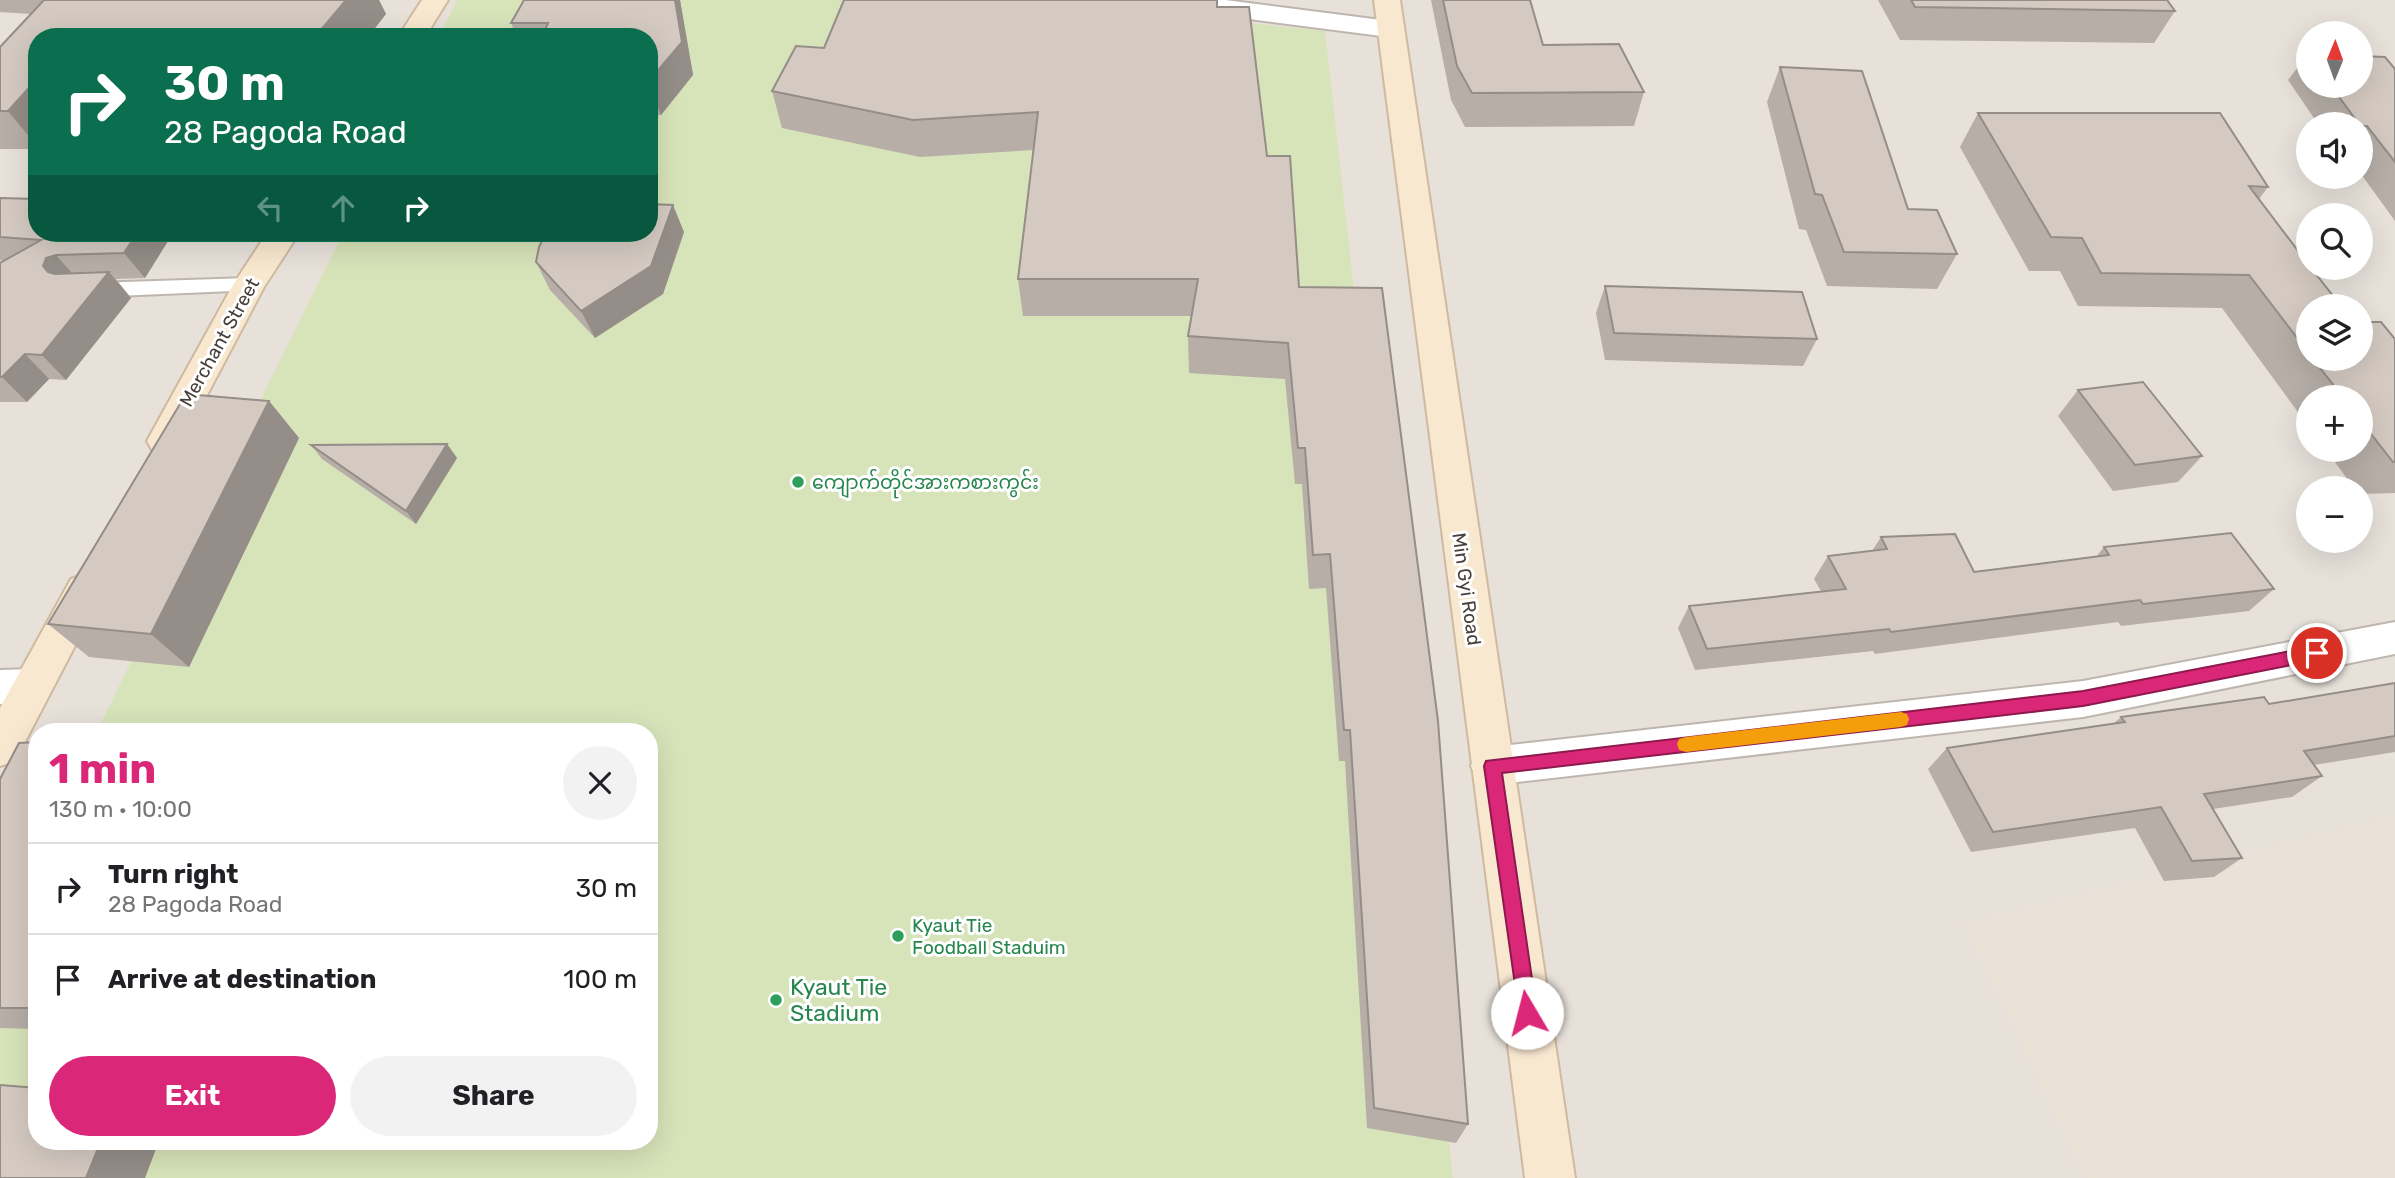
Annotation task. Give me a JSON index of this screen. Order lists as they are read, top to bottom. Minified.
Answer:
{"streets":{"main road":["Merchant Street","Min Gyi Road"]},"places":["ကျောက်တိုင်အားကစားကွင်း","Kyaut Tie Foodball Staduim","Kyaut Tie Stadium"],"north":"top","page":{"map_buttons":["+","−"],"turn":["30 m","28 Pagoda Road"],"heading":["1 min","130 m · 10:00"],"list":[{"name":"Turn right","note":"28 Pagoda Road","value":"30 m"},{"name":"Arrive at destination","value":"100 m"}],"buttons":["Exit","Share"]}}
